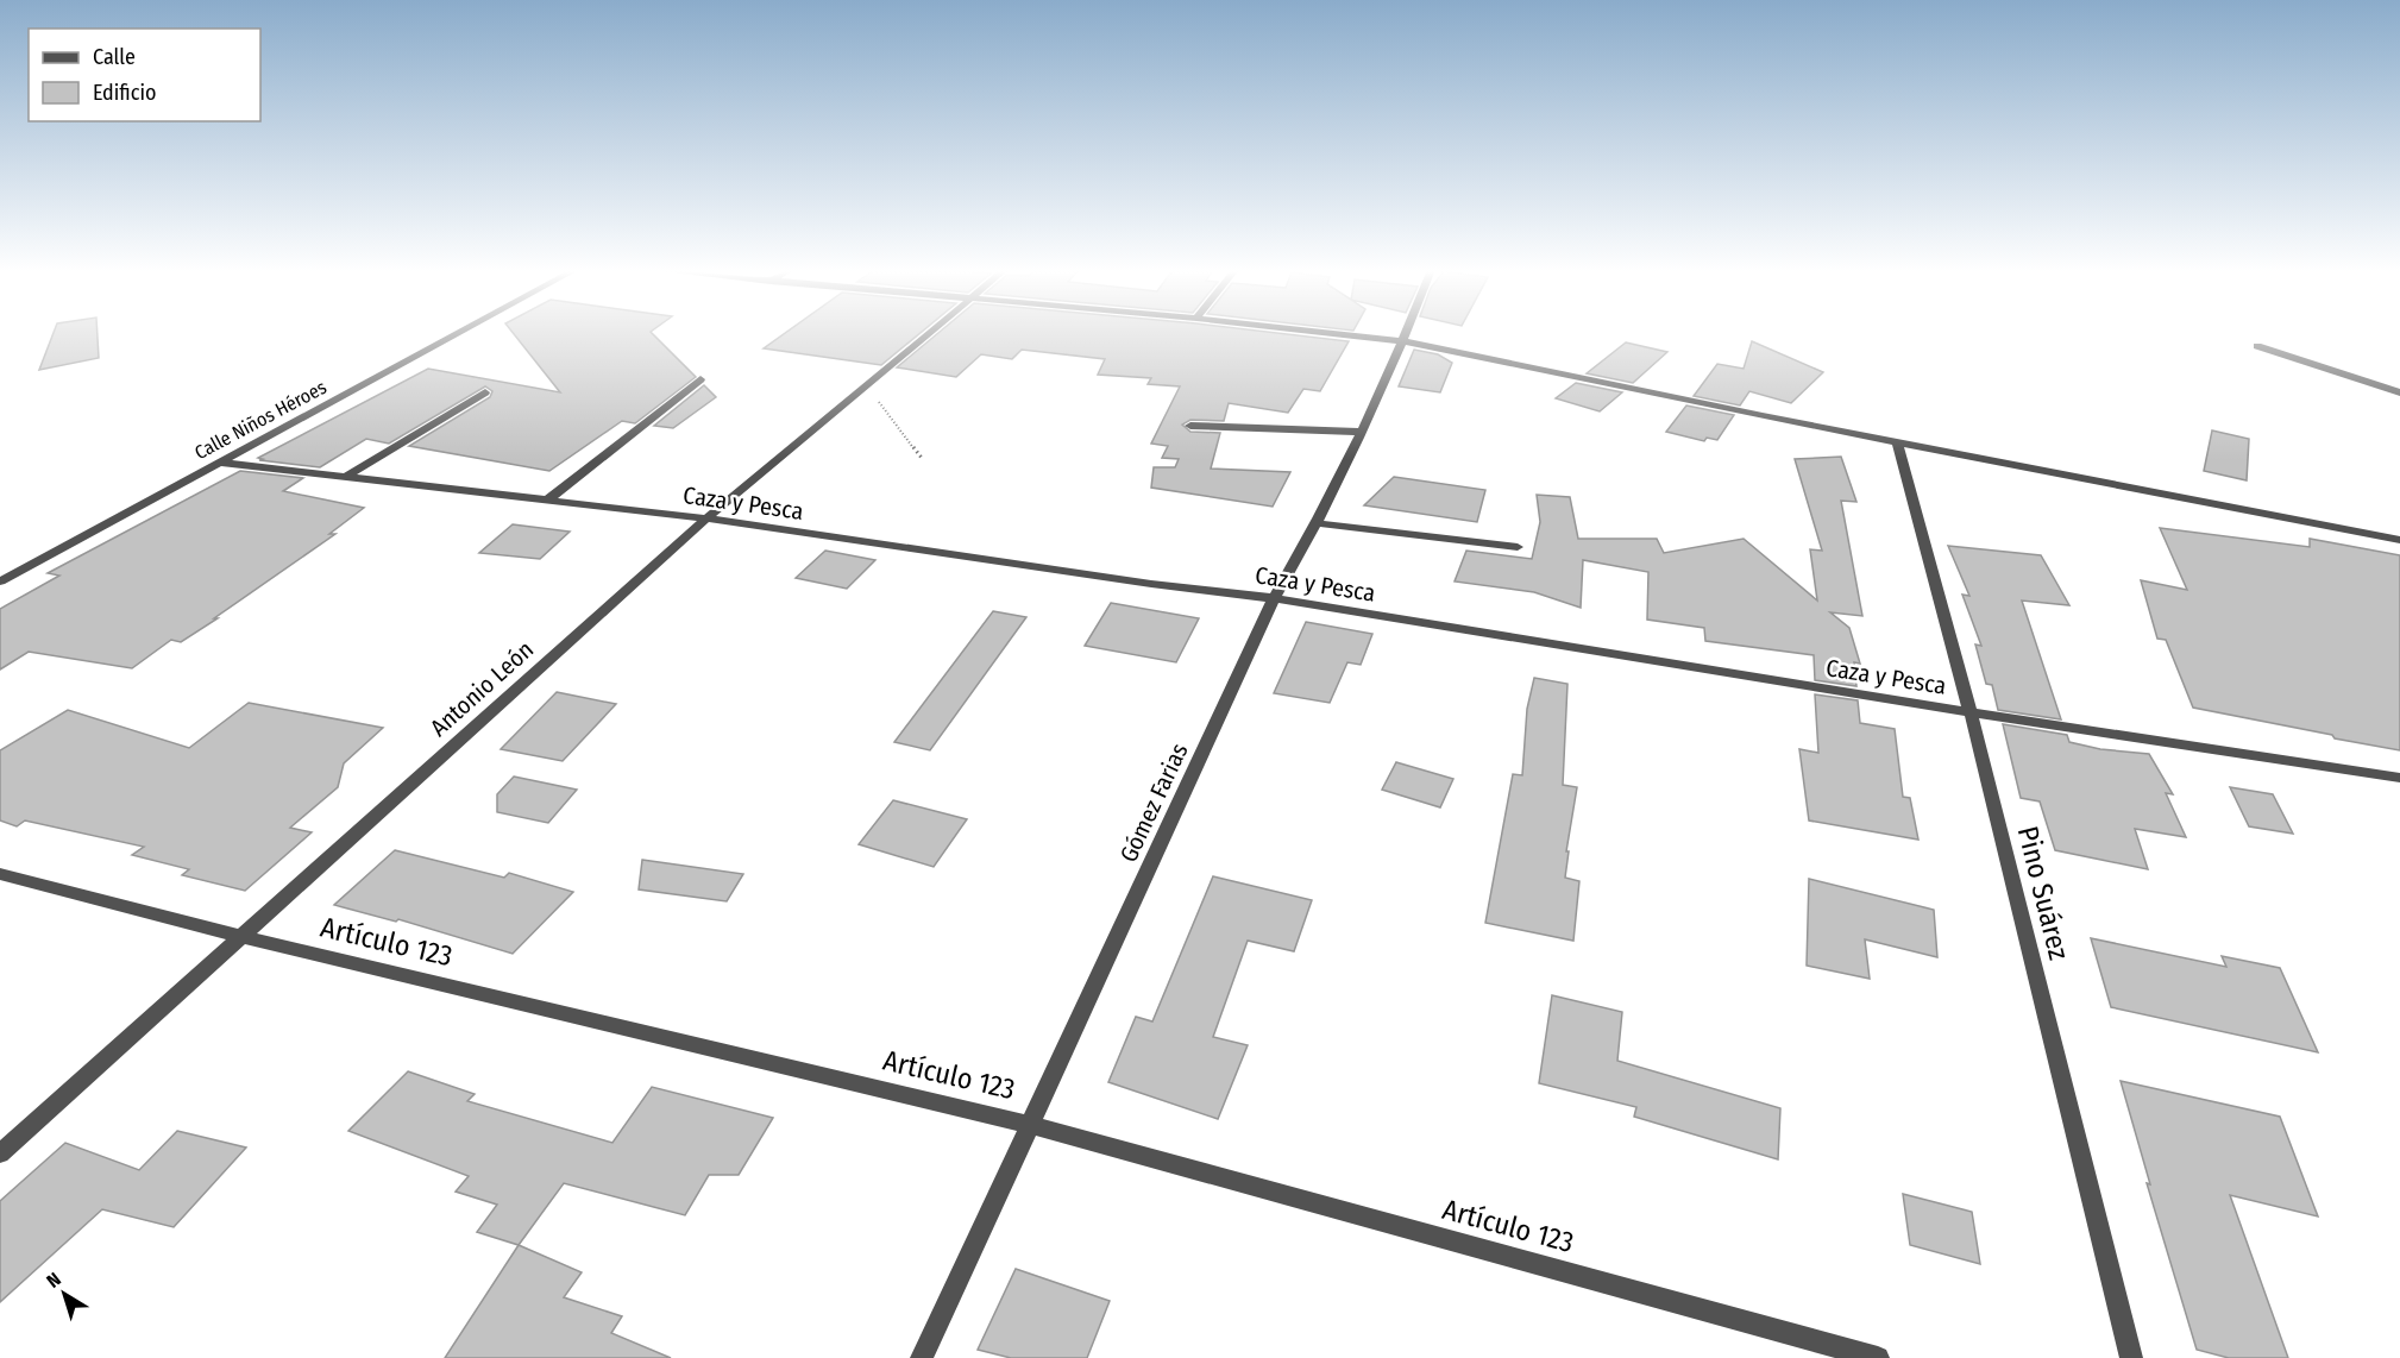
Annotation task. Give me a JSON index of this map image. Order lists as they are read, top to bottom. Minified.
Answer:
{"streets":{"street":["Calle Niños Héroes","Caza y Pesca","Antonio León","Gómez Farias","Pino Suárez","Artículo 123"]},"crossings":[["Calle Niños Héroes","Caza y Pesca"],["Caza y Pesca","Antonio León"],["Caza y Pesca","Gómez Farias"],["Caza y Pesca","Pino Suárez"],["Antonio León","Artículo 123"],["Gómez Farias","Artículo 123"]],"legend":["Calle","Edificio"],"north":"top left"}
